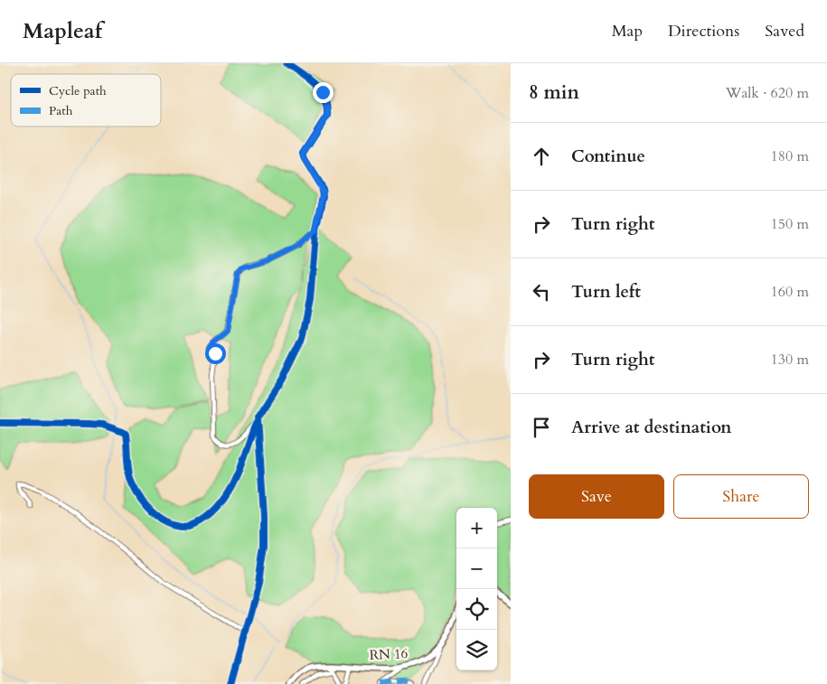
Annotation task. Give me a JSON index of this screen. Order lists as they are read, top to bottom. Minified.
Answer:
{"streets":{"main road":["RN 16"]},"legend":["Cycle path","Path"],"page":{"header":"Mapleaf","nav":["Map","Directions","Saved"],"heading":["8 min","Walk · 620 m"],"list":[["Continue","180 m"],["Turn right","150 m"],["Turn left","160 m"],["Turn right","130 m"],"Arrive at destination"],"buttons":["Save","Share"],"map_buttons":["+","−"]}}
